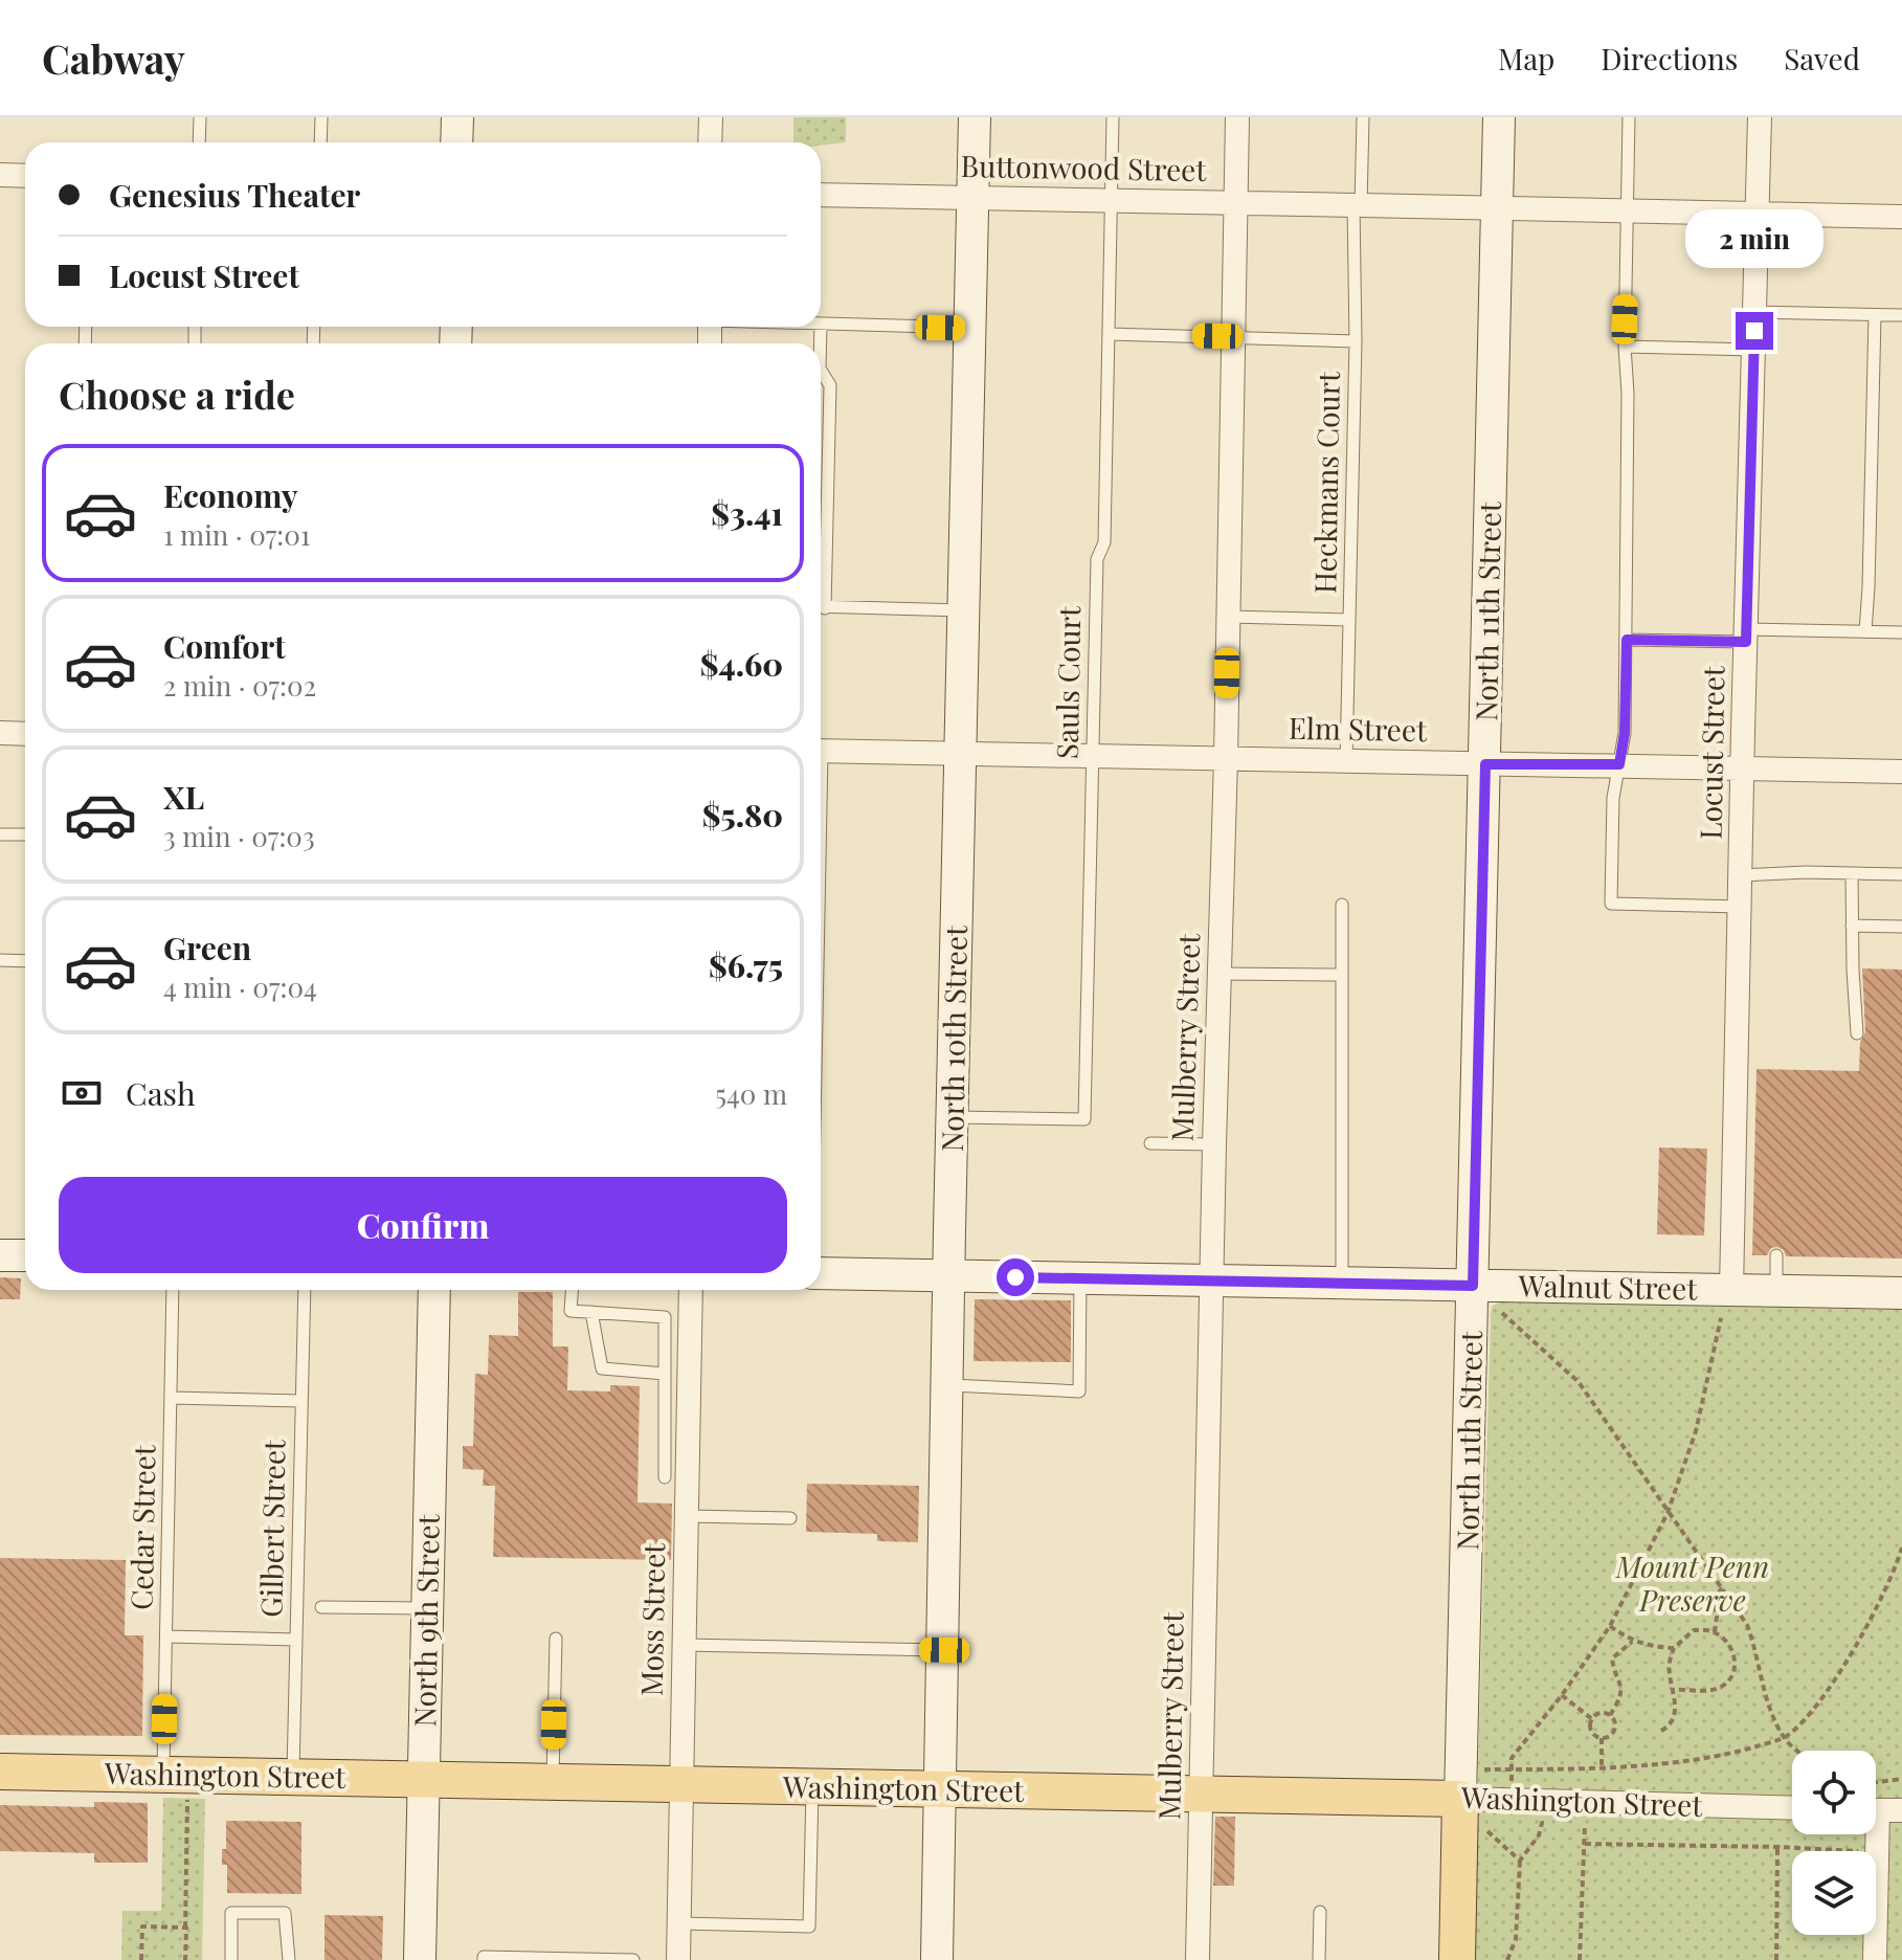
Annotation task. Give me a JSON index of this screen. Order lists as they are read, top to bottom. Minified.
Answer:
{"streets":{"main road":["North 11th Street","Washington Street"],"street":["Buttonwood Street","Elm Street","Locust Street","Mulberry Street","North 10th Street","Walnut Street","Moss Street","North 9th Street"],"lane":["Heckmans Court","Sauls Court","Cedar Street","Gilbert Street"]},"crossings":[["Buttonwood Street","Heckmans Court"],["Buttonwood Street","North 11th Street"],["Buttonwood Street","Sauls Court"],["Buttonwood Street","Locust Street"],["Buttonwood Street","Mulberry Street"],["Buttonwood Street","North 10th Street"],["Heckmans Court","Elm Street"],["North 11th Street","Elm Street"],["North 11th Street","Walnut Street"],["North 11th Street","Washington Street"],["Sauls Court","Elm Street"],["Sauls Court","North 10th Street"],["Elm Street","Locust Street"],["Elm Street","Mulberry Street"],["Elm Street","North 10th Street"],["Locust Street","Walnut Street"],["Mulberry Street","Walnut Street"],["Mulberry Street","Washington Street"],["North 10th Street","Walnut Street"],["North 10th Street","Washington Street"],["Cedar Street","Washington Street"],["Gilbert Street","Washington Street"],["Moss Street","Washington Street"],["North 9th Street","Washington Street"]],"parks":["Mount Penn Preserve"],"page":{"header":"Cabway","nav":["Map","Directions","Saved"],"banner":["Genesius Theater","Locust Street"],"bubble":"2 min","heading":"Choose a ride","list":[{"name":"Economy","note":"1 min · 07:01","value":"$3.41"},{"name":"Comfort","note":"2 min · 07:02","value":"$4.60"},{"name":"XL","note":"3 min · 07:03","value":"$5.80"},{"name":"Green","note":"4 min · 07:04","value":"$6.75"}],"pay":["Cash","540 m"],"buttons":"Confirm"}}
